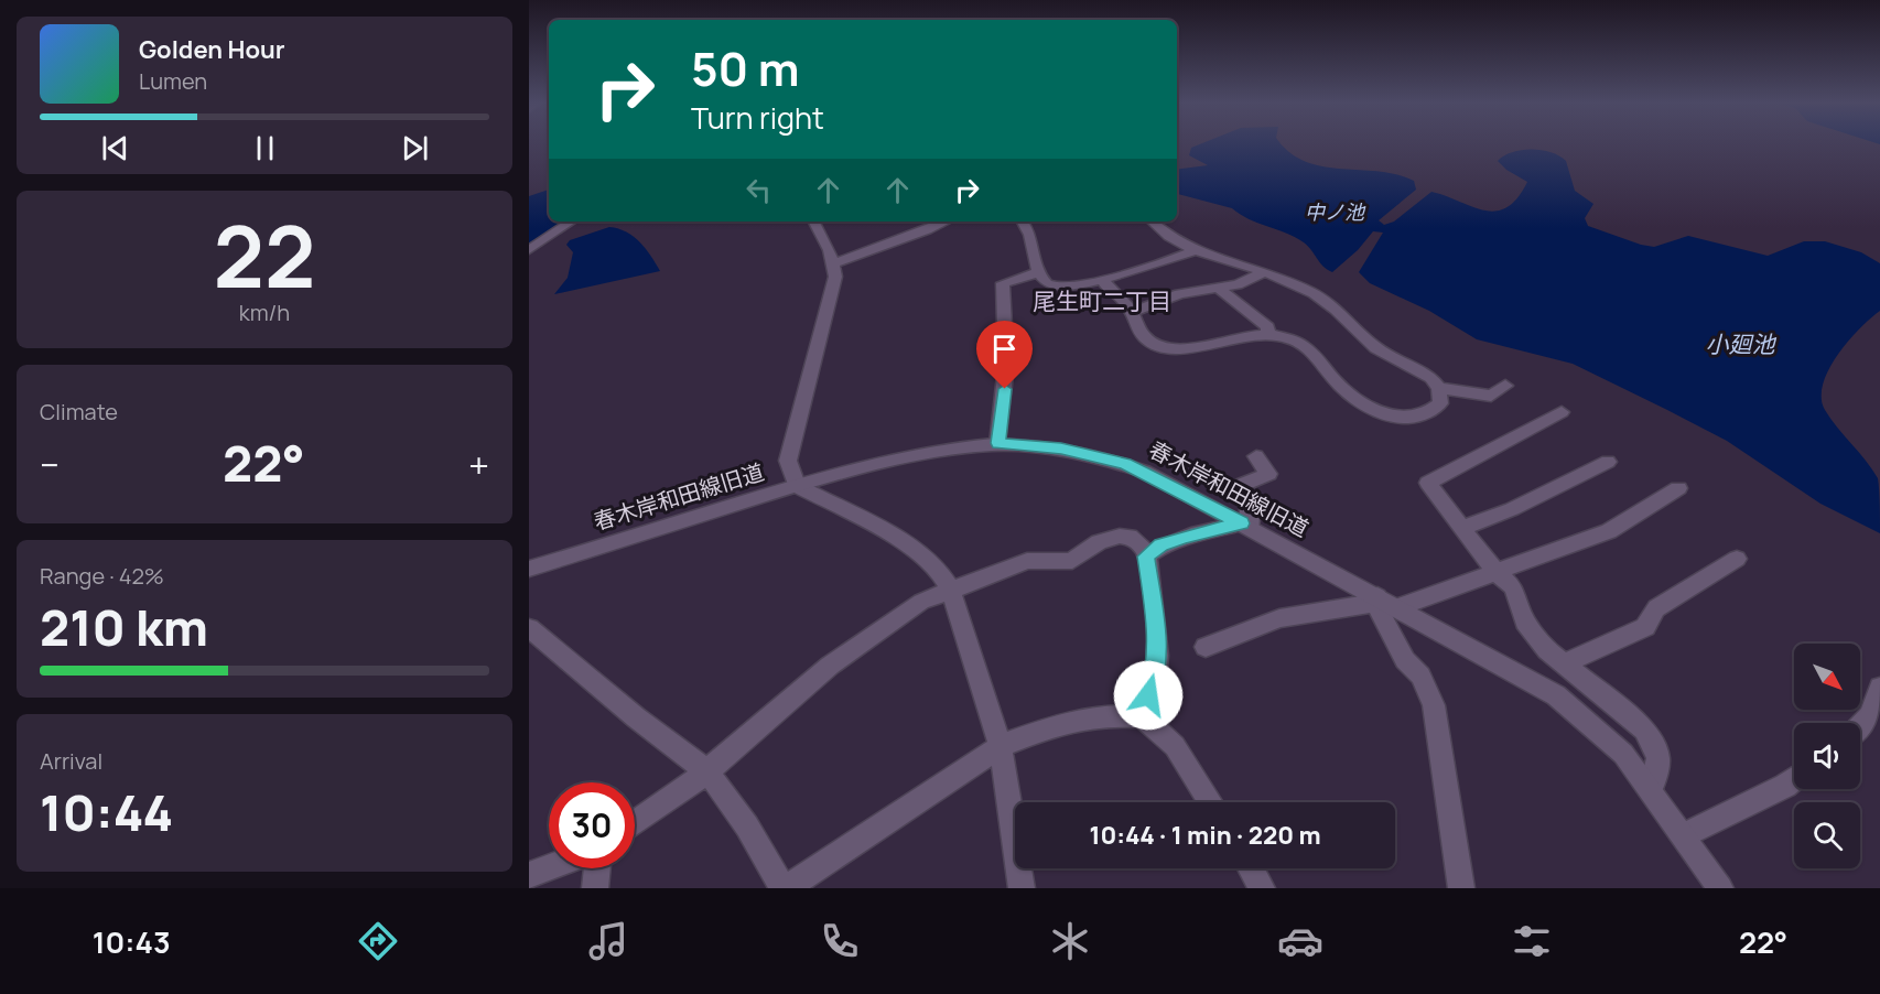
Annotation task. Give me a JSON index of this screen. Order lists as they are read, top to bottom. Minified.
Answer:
{"streets":{"street":["春木岸和田線旧道"]},"districts":["尾生町二丁目"],"water":["中ノ池","小廻池"],"north":"bottom right","page":{"turn":["50 m","Turn right"],"song":["Golden Hour","Lumen"],"tile":[["22","km/h"],"Climate",["Range · 42%","210 km"],["Arrival","10:44"]],"heat":["−","22°","+"],"limit":"30","trip":"10:44 · 1 min · 220 m","tabs":["10:43","22°"]}}
